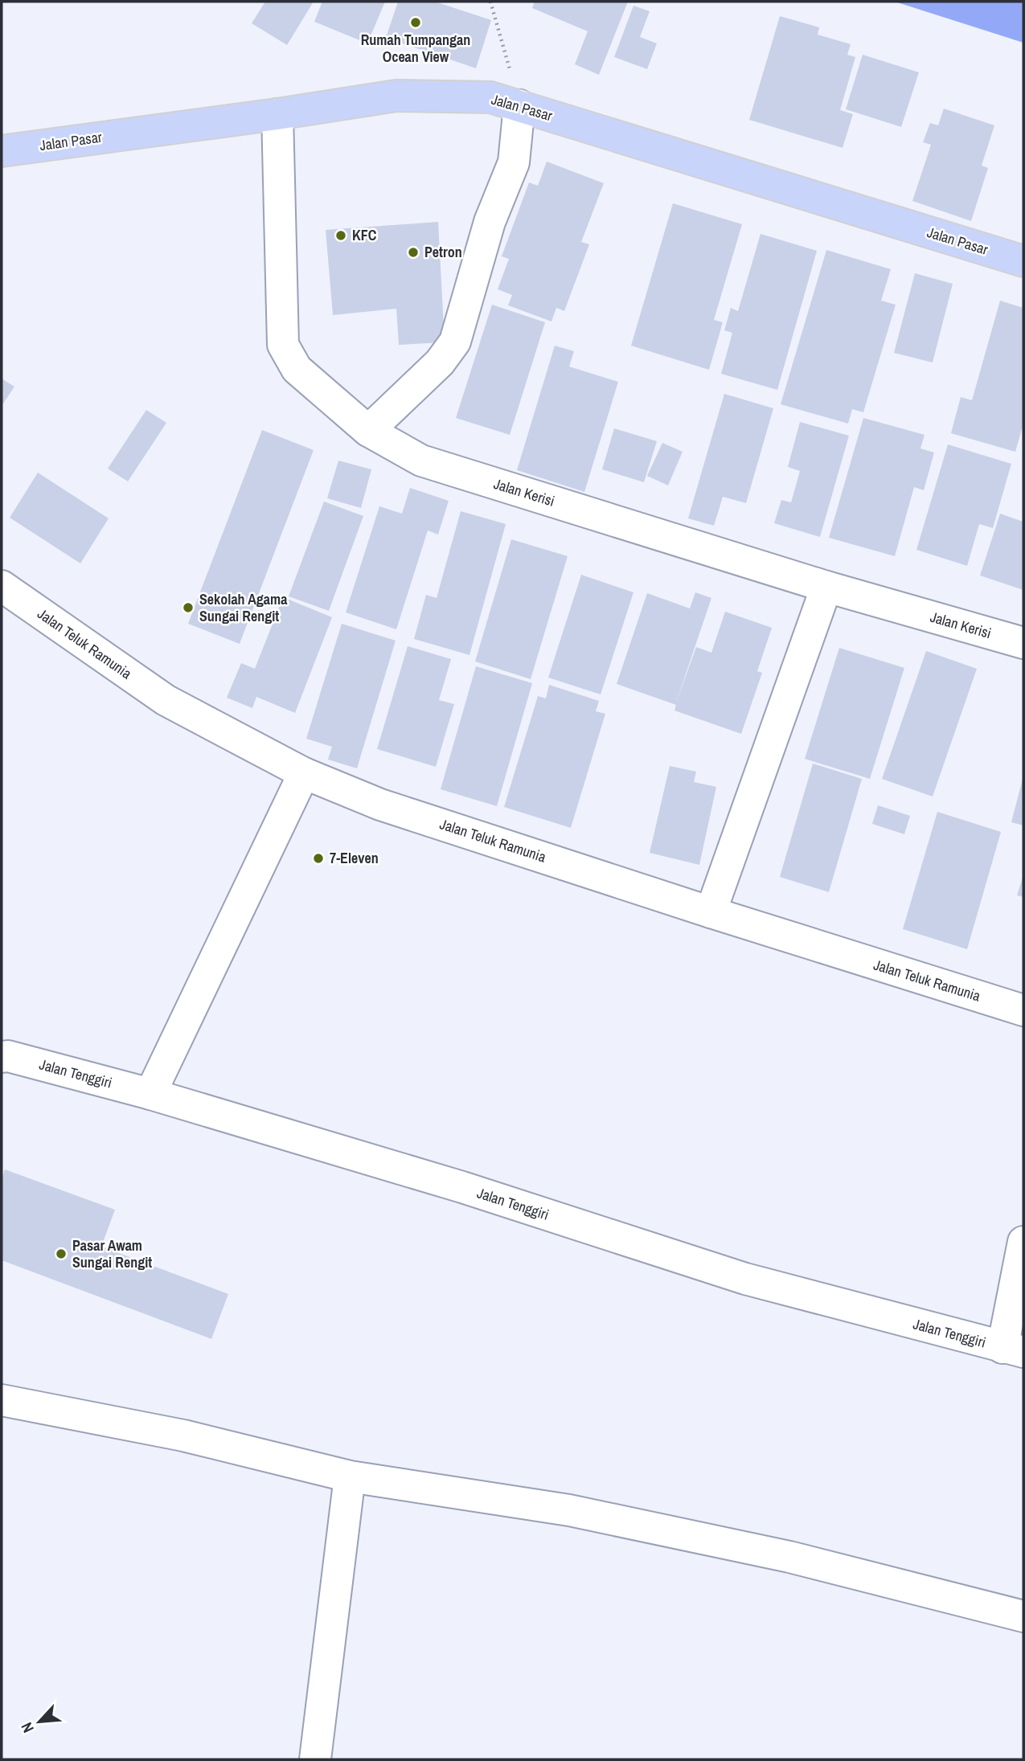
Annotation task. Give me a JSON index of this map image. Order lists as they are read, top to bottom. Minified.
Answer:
{"streets":{"main road":["Jalan Pasar"],"street":["Jalan Kerisi","Jalan Teluk Ramunia","Jalan Tenggiri"]},"crossings":[["Jalan Pasar","Jalan Kerisi"]],"places":["Rumah Tumpangan Ocean View","KFC","Petron","Sekolah Agama Sungai Rengit","7-Eleven","Pasar Awam Sungai Rengit"],"north":"bottom left"}
